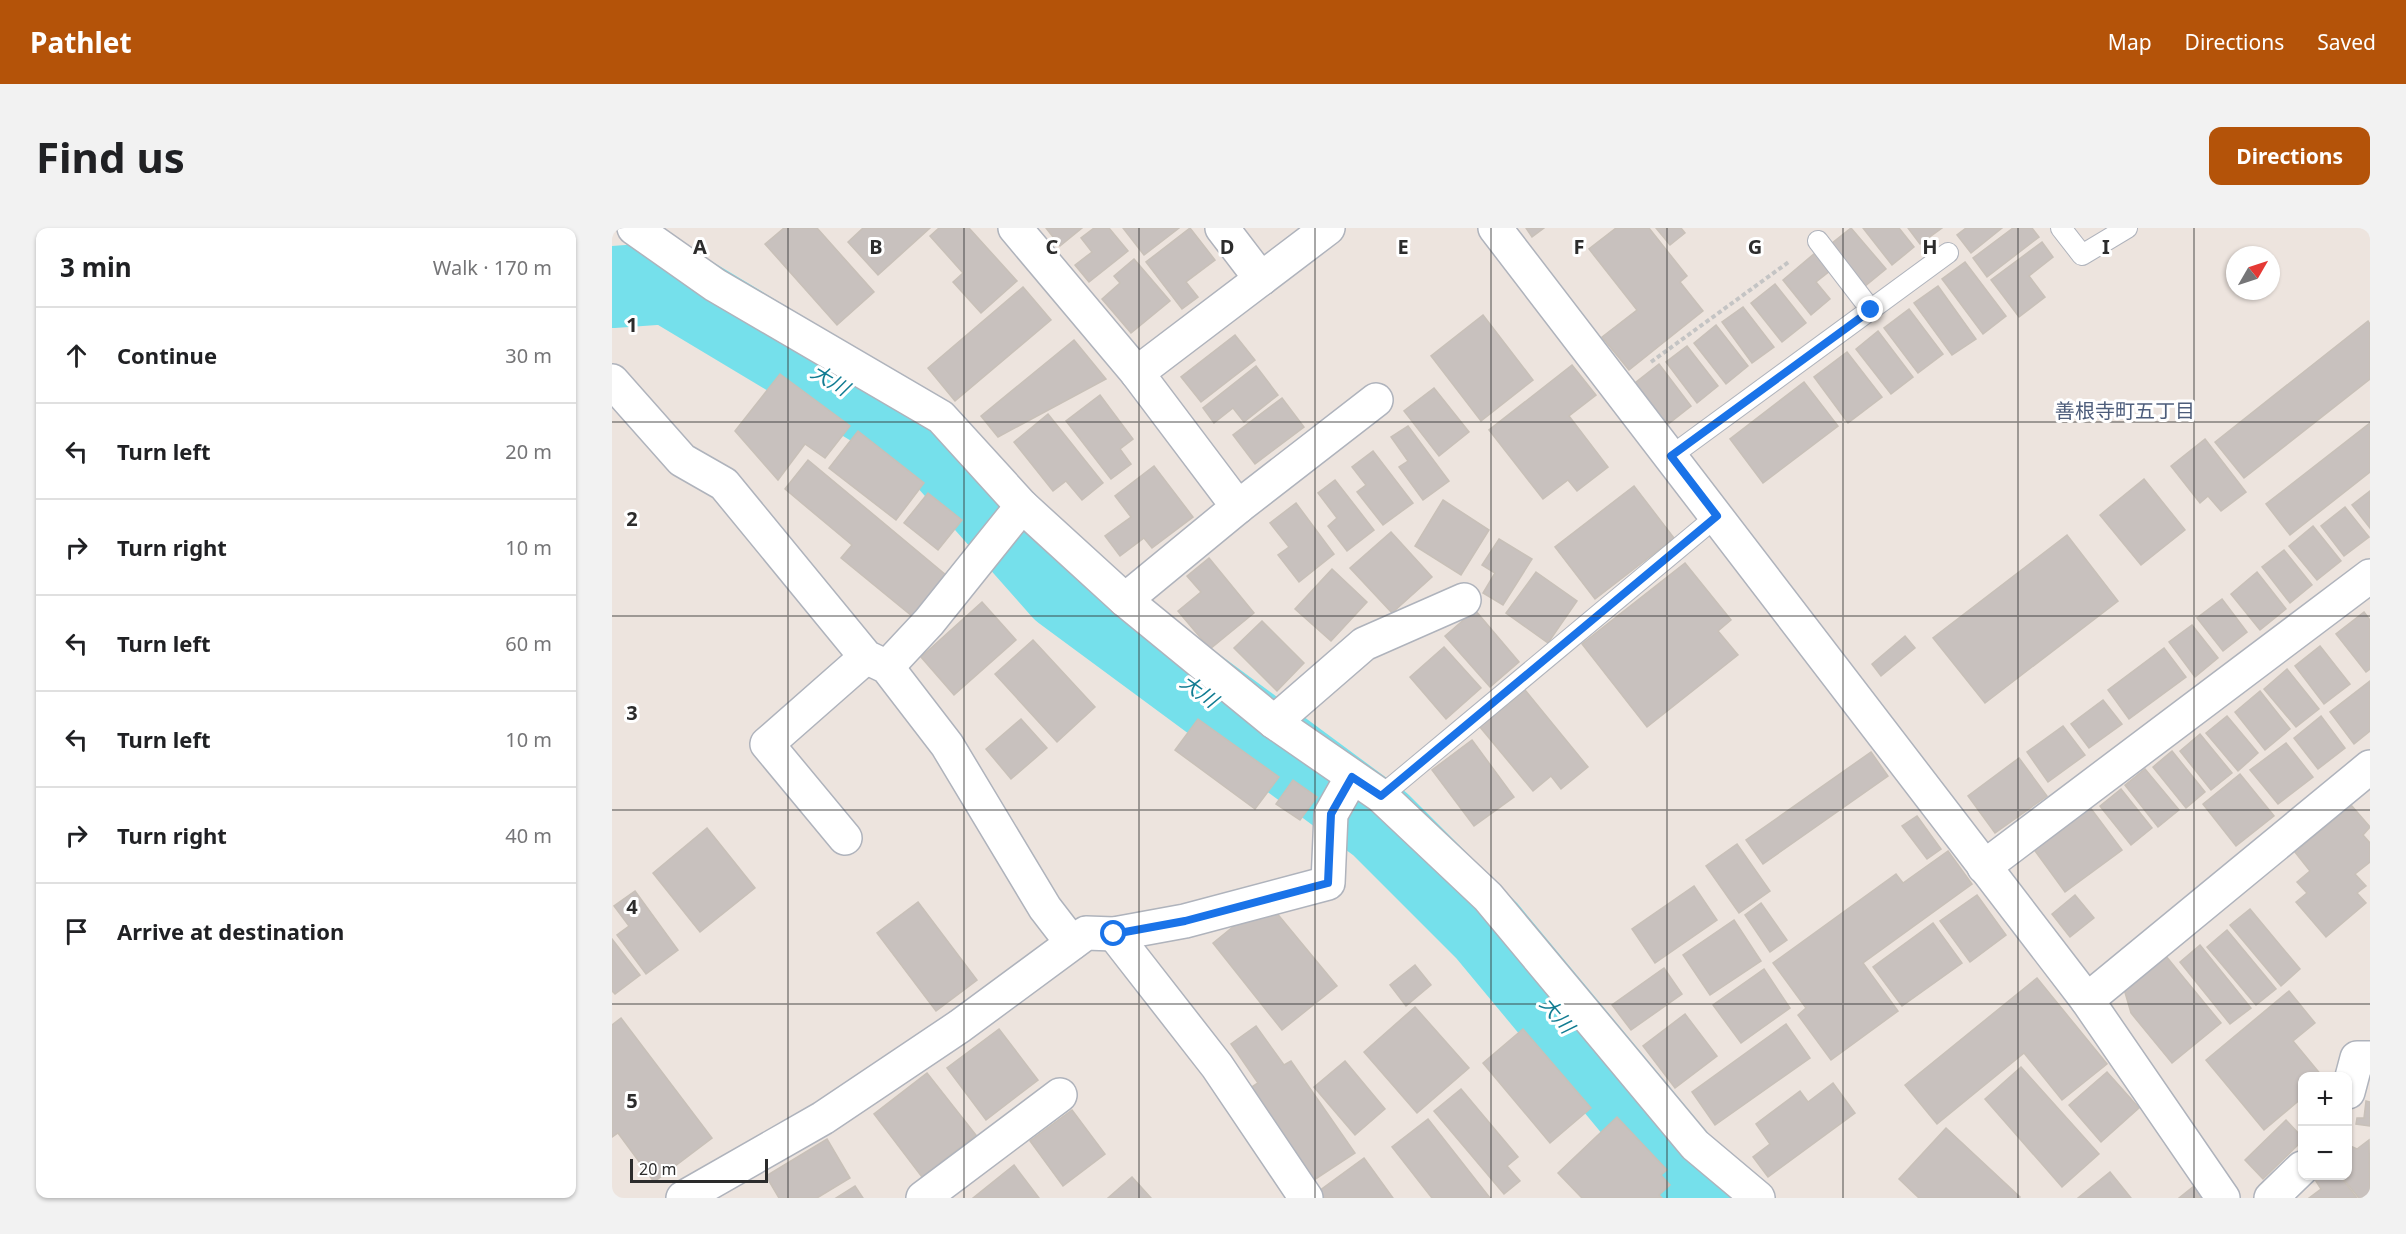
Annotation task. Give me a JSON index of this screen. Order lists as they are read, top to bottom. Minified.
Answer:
{"districts":["善根寺町五丁目"],"water":["大川"],"scale_bar":"20 m","north":"top right","page":{"header":"Pathlet","nav":["Map","Directions","Saved"],"buttons":"Directions","title":"Find us","heading":["3 min","Walk · 170 m"],"list":[["Continue","30 m"],["Turn left","20 m"],["Turn right","10 m"],["Turn left","60 m"],["Turn left","10 m"],["Turn right","40 m"],"Arrive at destination"],"map_buttons":["+","−"],"scale":"20 m"},"grid":{"columns":["A","B","C","D","E","F","G","H","I"],"rows":["1","2","3","4","5"]}}
